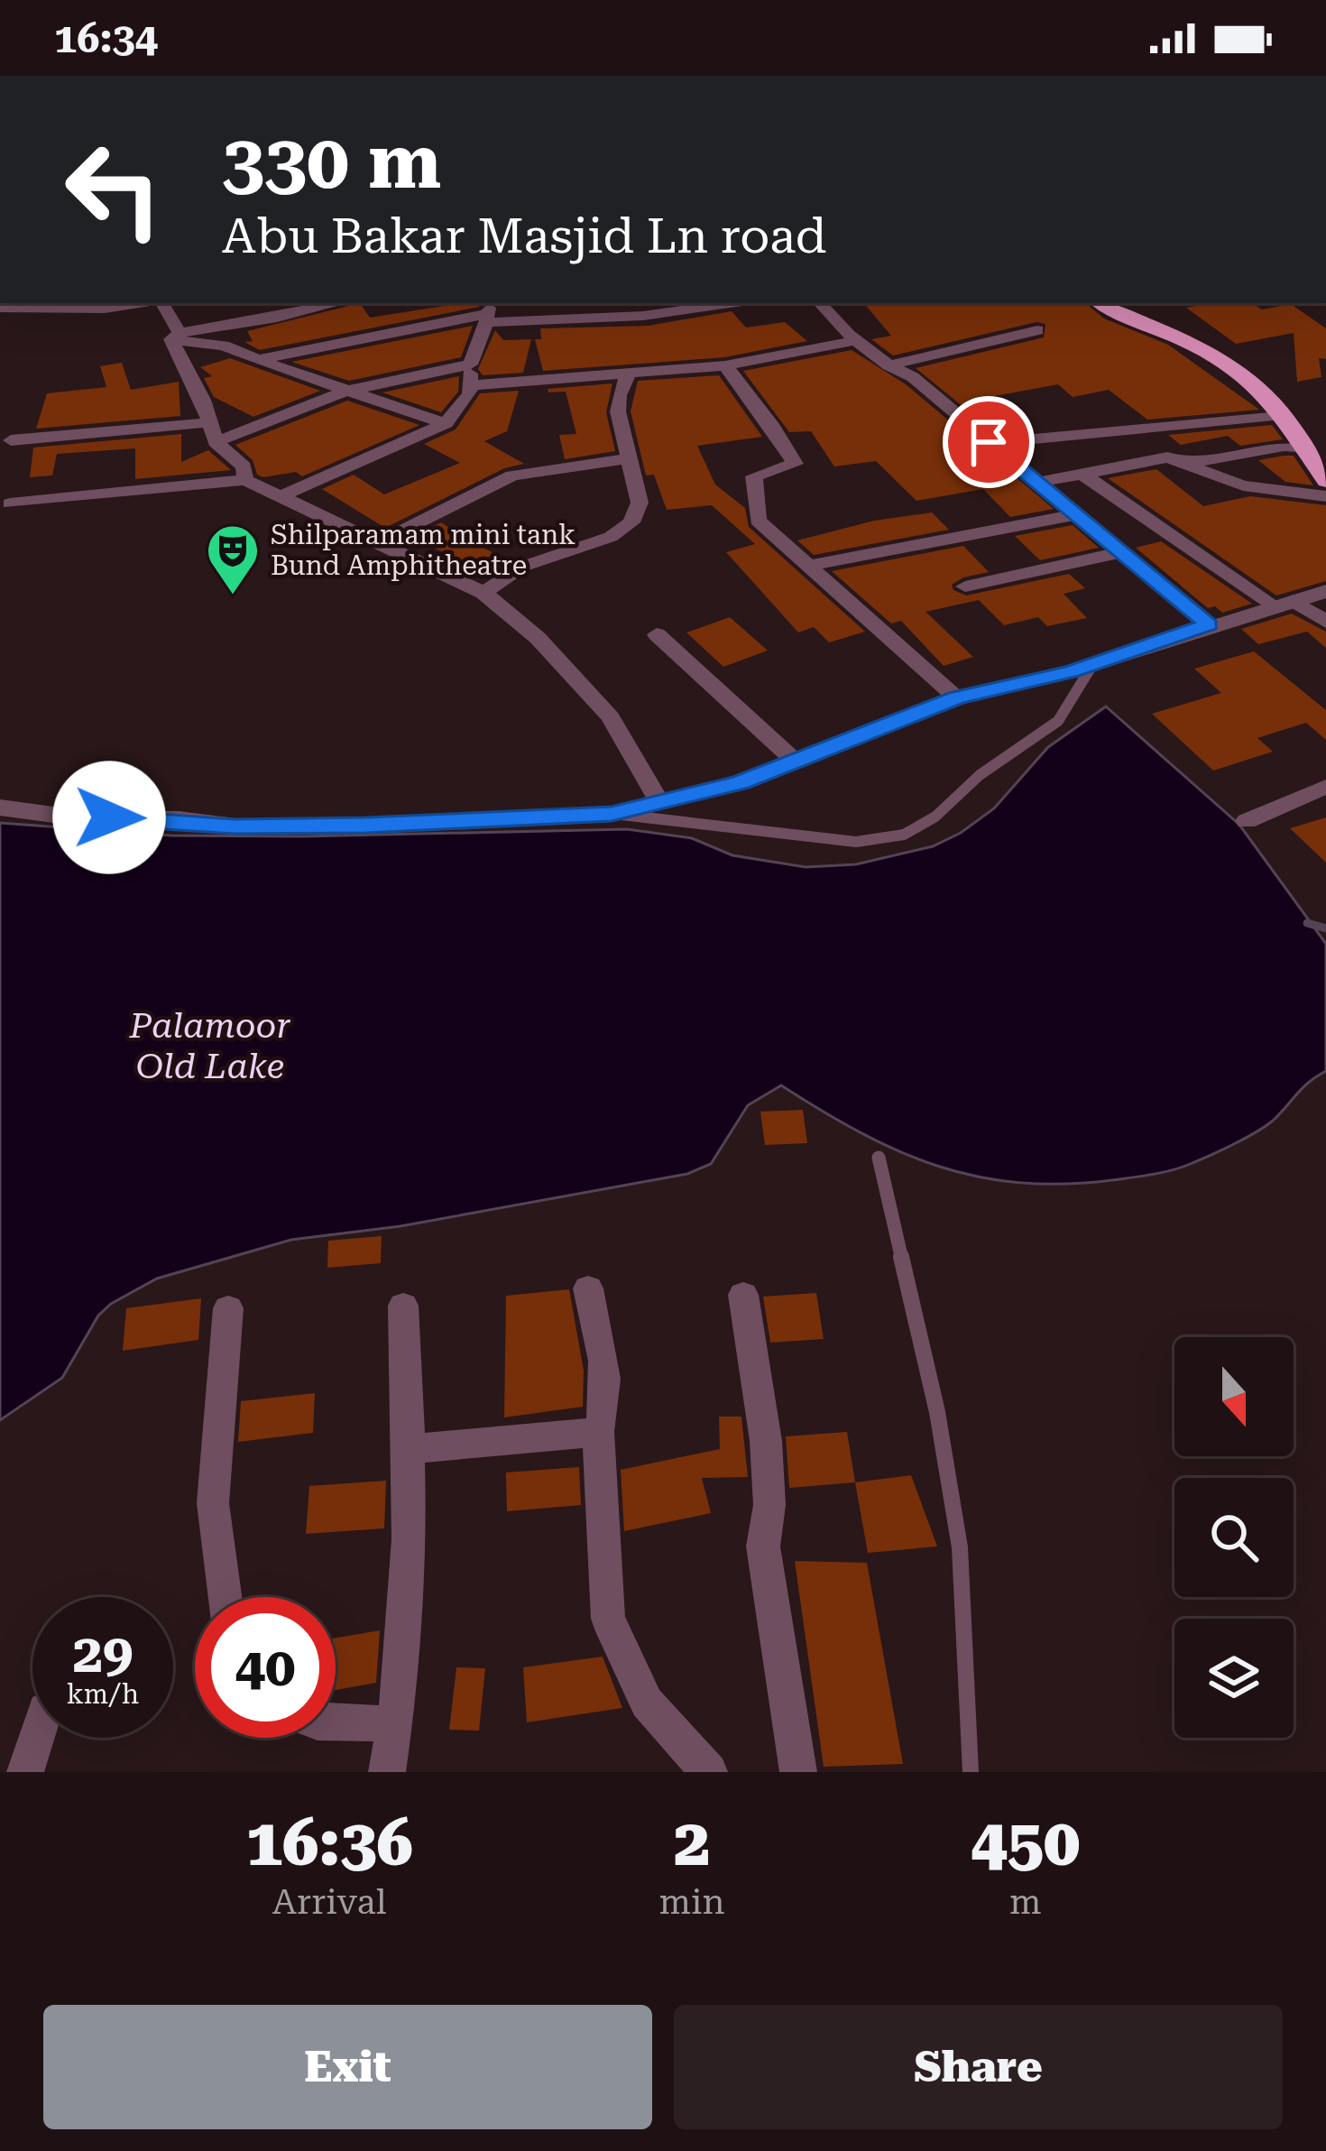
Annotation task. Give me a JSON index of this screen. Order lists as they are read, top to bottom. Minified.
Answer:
{"water":["Palamoor Old Lake"],"places":{"theatre":["Shilparamam mini tank Bund Amphitheatre"]},"north":"bottom","page":{"status":"16:34","turn":["330 m","Abu Bakar Masjid Ln road"],"speed":"29 km/h","limit":"40","eta":["16:36","Arrival","2","min","450","m"],"buttons":["Exit","Share"]}}
